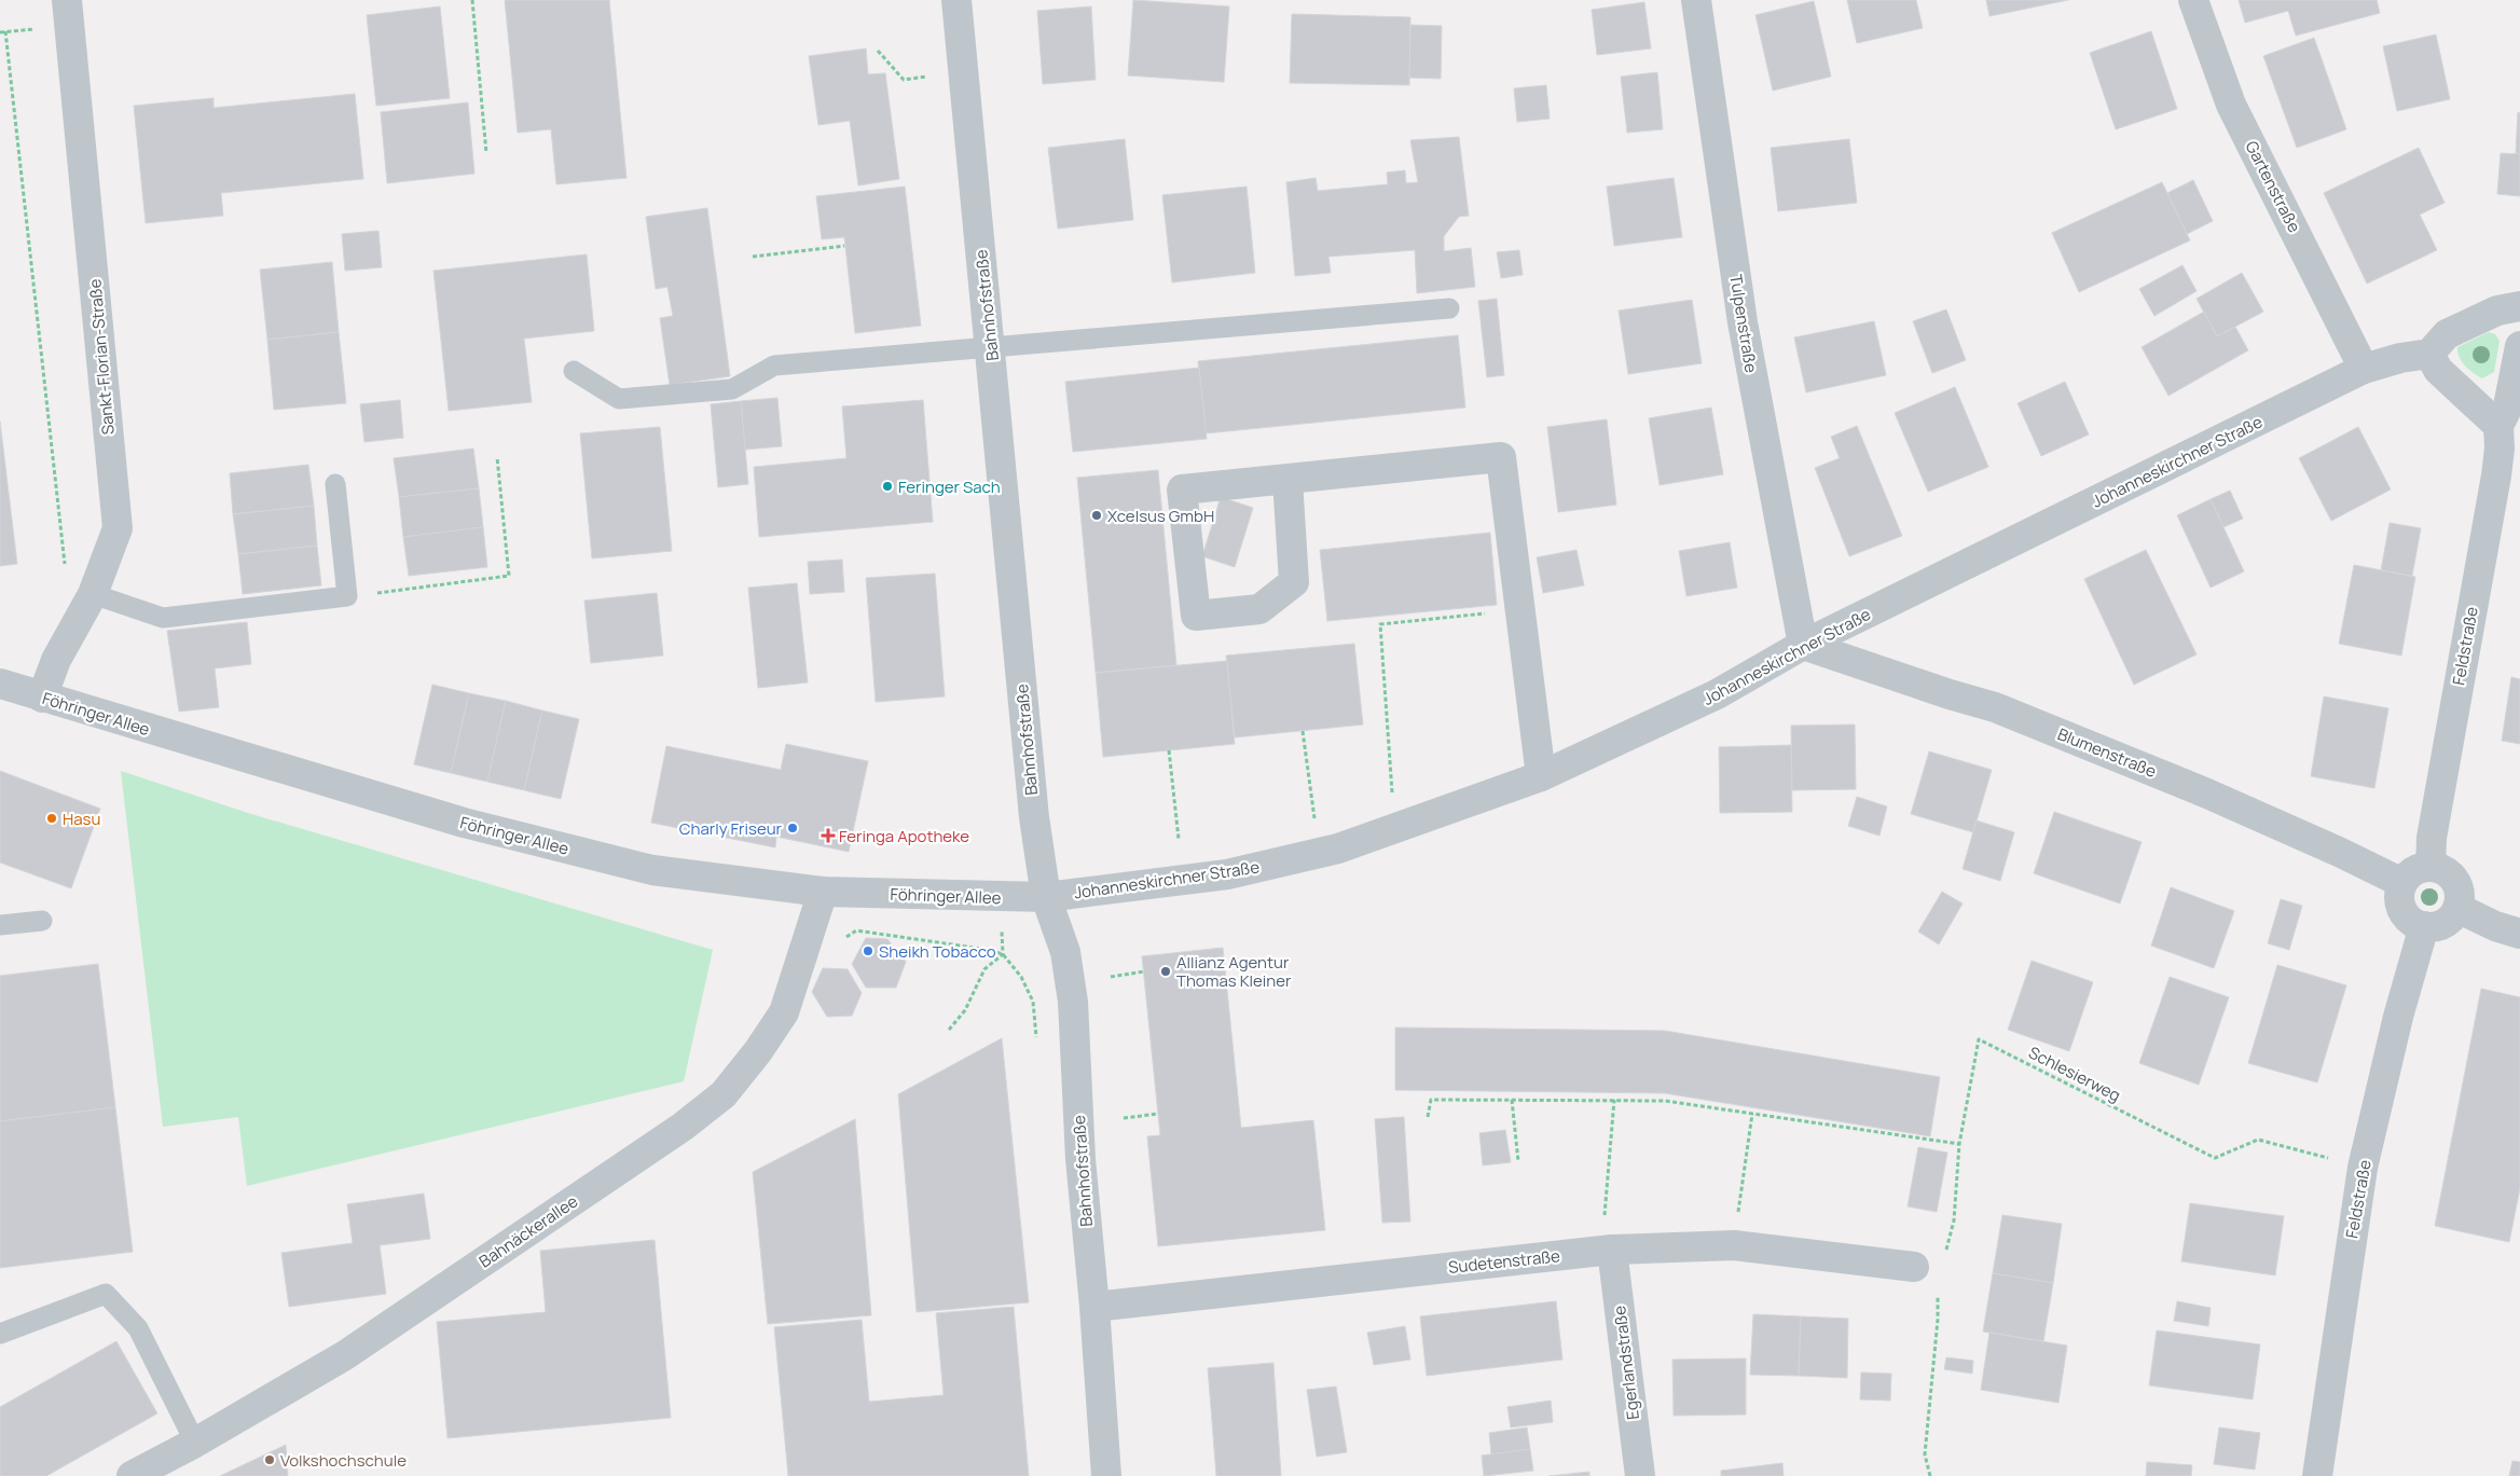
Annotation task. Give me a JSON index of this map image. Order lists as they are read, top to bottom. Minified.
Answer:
{"streets":{"street":["Gartenstraße","Bahnhofstraße","Tulpenstraße","Sankt-Florian-Straße","Johanneskirchner Straße","Feldstraße","Föhringer Allee","Blumenstraße","Bahnäckerallee","Sudetenstraße","Egerlandstraße"],"path":["Schlesierweg"]},"crossings":[["Gartenstraße","Johanneskirchner Straße"],["Bahnhofstraße","Johanneskirchner Straße"],["Bahnhofstraße","Föhringer Allee"],["Bahnhofstraße","Sudetenstraße"],["Tulpenstraße","Johanneskirchner Straße"],["Tulpenstraße","Blumenstraße"],["Sankt-Florian-Straße","Föhringer Allee"],["Johanneskirchner Straße","Föhringer Allee"],["Johanneskirchner Straße","Blumenstraße"],["Feldstraße","Blumenstraße"],["Feldstraße","Schlesierweg"],["Föhringer Allee","Bahnäckerallee"],["Sudetenstraße","Egerlandstraße"]],"places":{"other":["Feringer Sach","Xcelsus GmbH","Hasu","Charly Friseur","Sheikh Tobacco","Allianz Agentur Thomas Kleiner","Volkshochschule"],"health":["Feringa Apotheke"]}}
